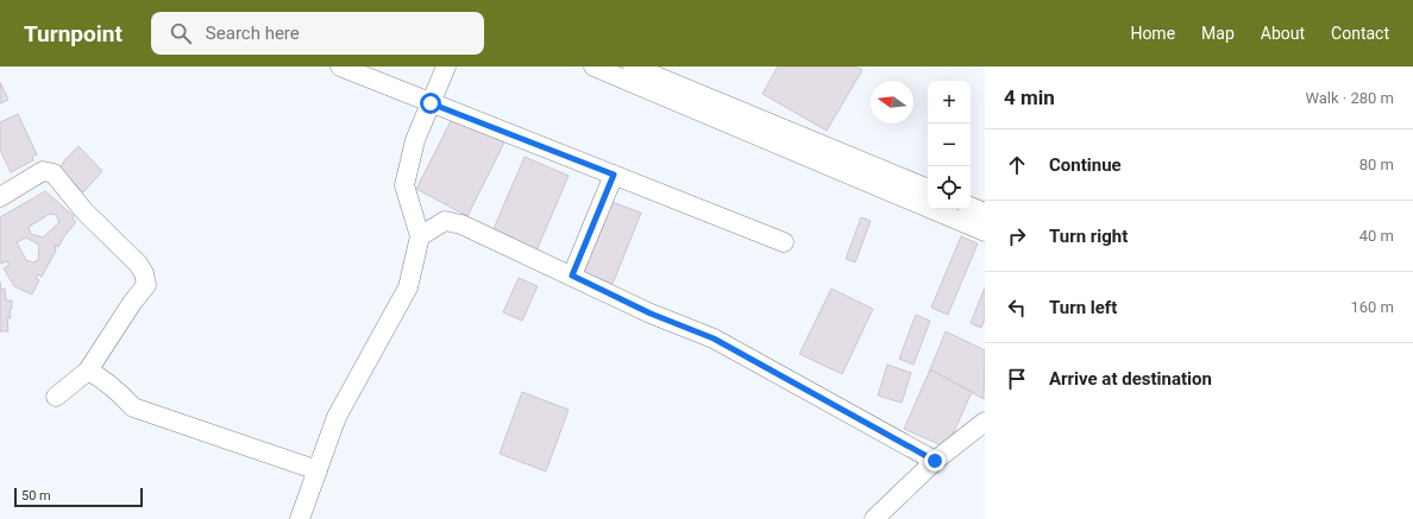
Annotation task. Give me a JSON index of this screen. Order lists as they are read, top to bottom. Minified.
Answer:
{"scale_bar":"50 m","north":"left","page":{"header":"Turnpoint","search":"Search here","nav":["Home","Map","About","Contact"],"heading":["4 min","Walk · 280 m"],"map_buttons":["+","−"],"list":[["Continue","80 m"],["Turn right","40 m"],["Turn left","160 m"],"Arrive at destination"],"scale":"50 m"}}
